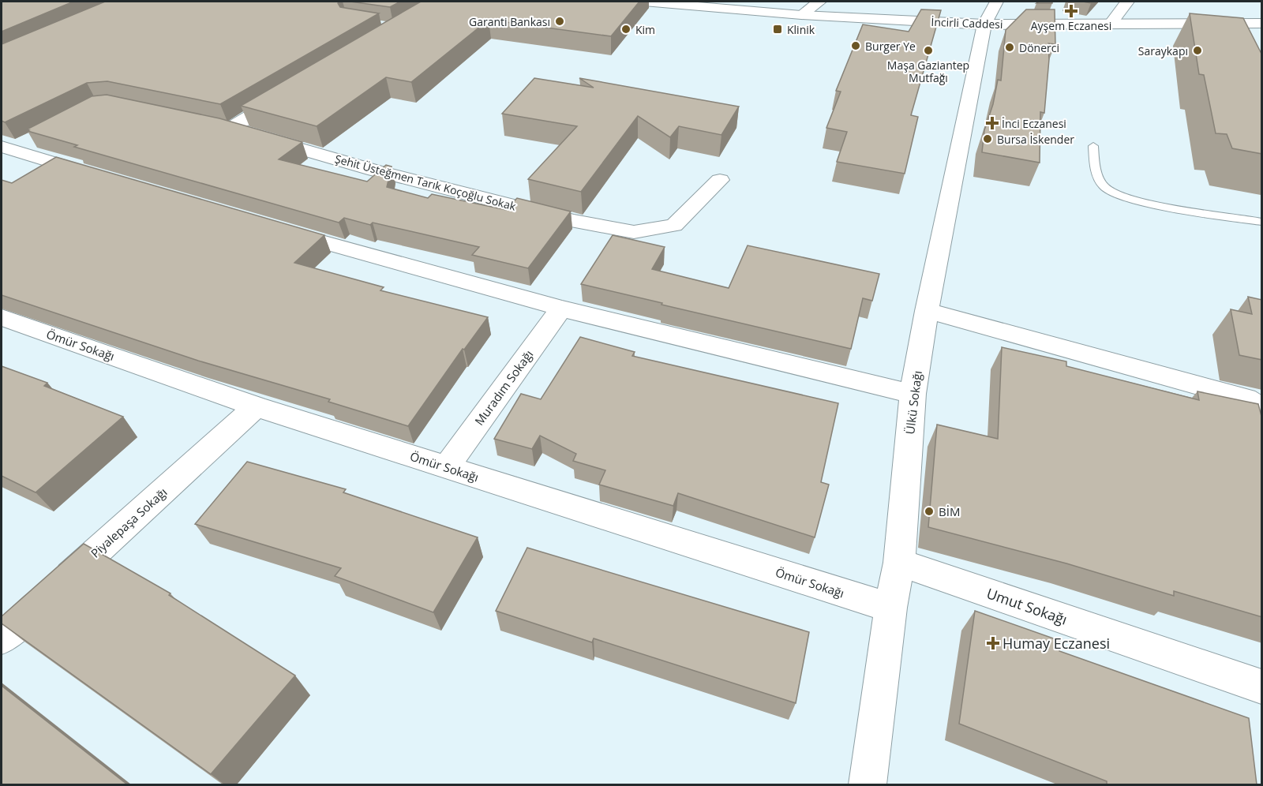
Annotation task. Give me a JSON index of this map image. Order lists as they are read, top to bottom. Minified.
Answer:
{"streets":{"street":["İncirli Caddesi","Şehit Üsteğmen Tarık Koçoğlu Sokak","Ömür Sokağı","Muradım Sokağı","Ülkü Sokağı","Piyalepaşa Sokağı","Umut Sokağı"]},"crossings":[["İncirli Caddesi","Ülkü Sokağı"],["Ömür Sokağı","Muradım Sokağı"],["Ömür Sokağı","Ülkü Sokağı"],["Ömür Sokağı","Piyalepaşa Sokağı"],["Ülkü Sokağı","Umut Sokağı"]],"places":{"health":["Ayşem Eczanesi","İnci Eczanesi","Humay Eczanesi"],"other":["Garanti Bankası","Kim","Burger Ye","Dönerci","Maşa Gaziantep Mutfağı","Saraykapı","Bursa İskender","BİM"],"transit":["Klinik"]}}
